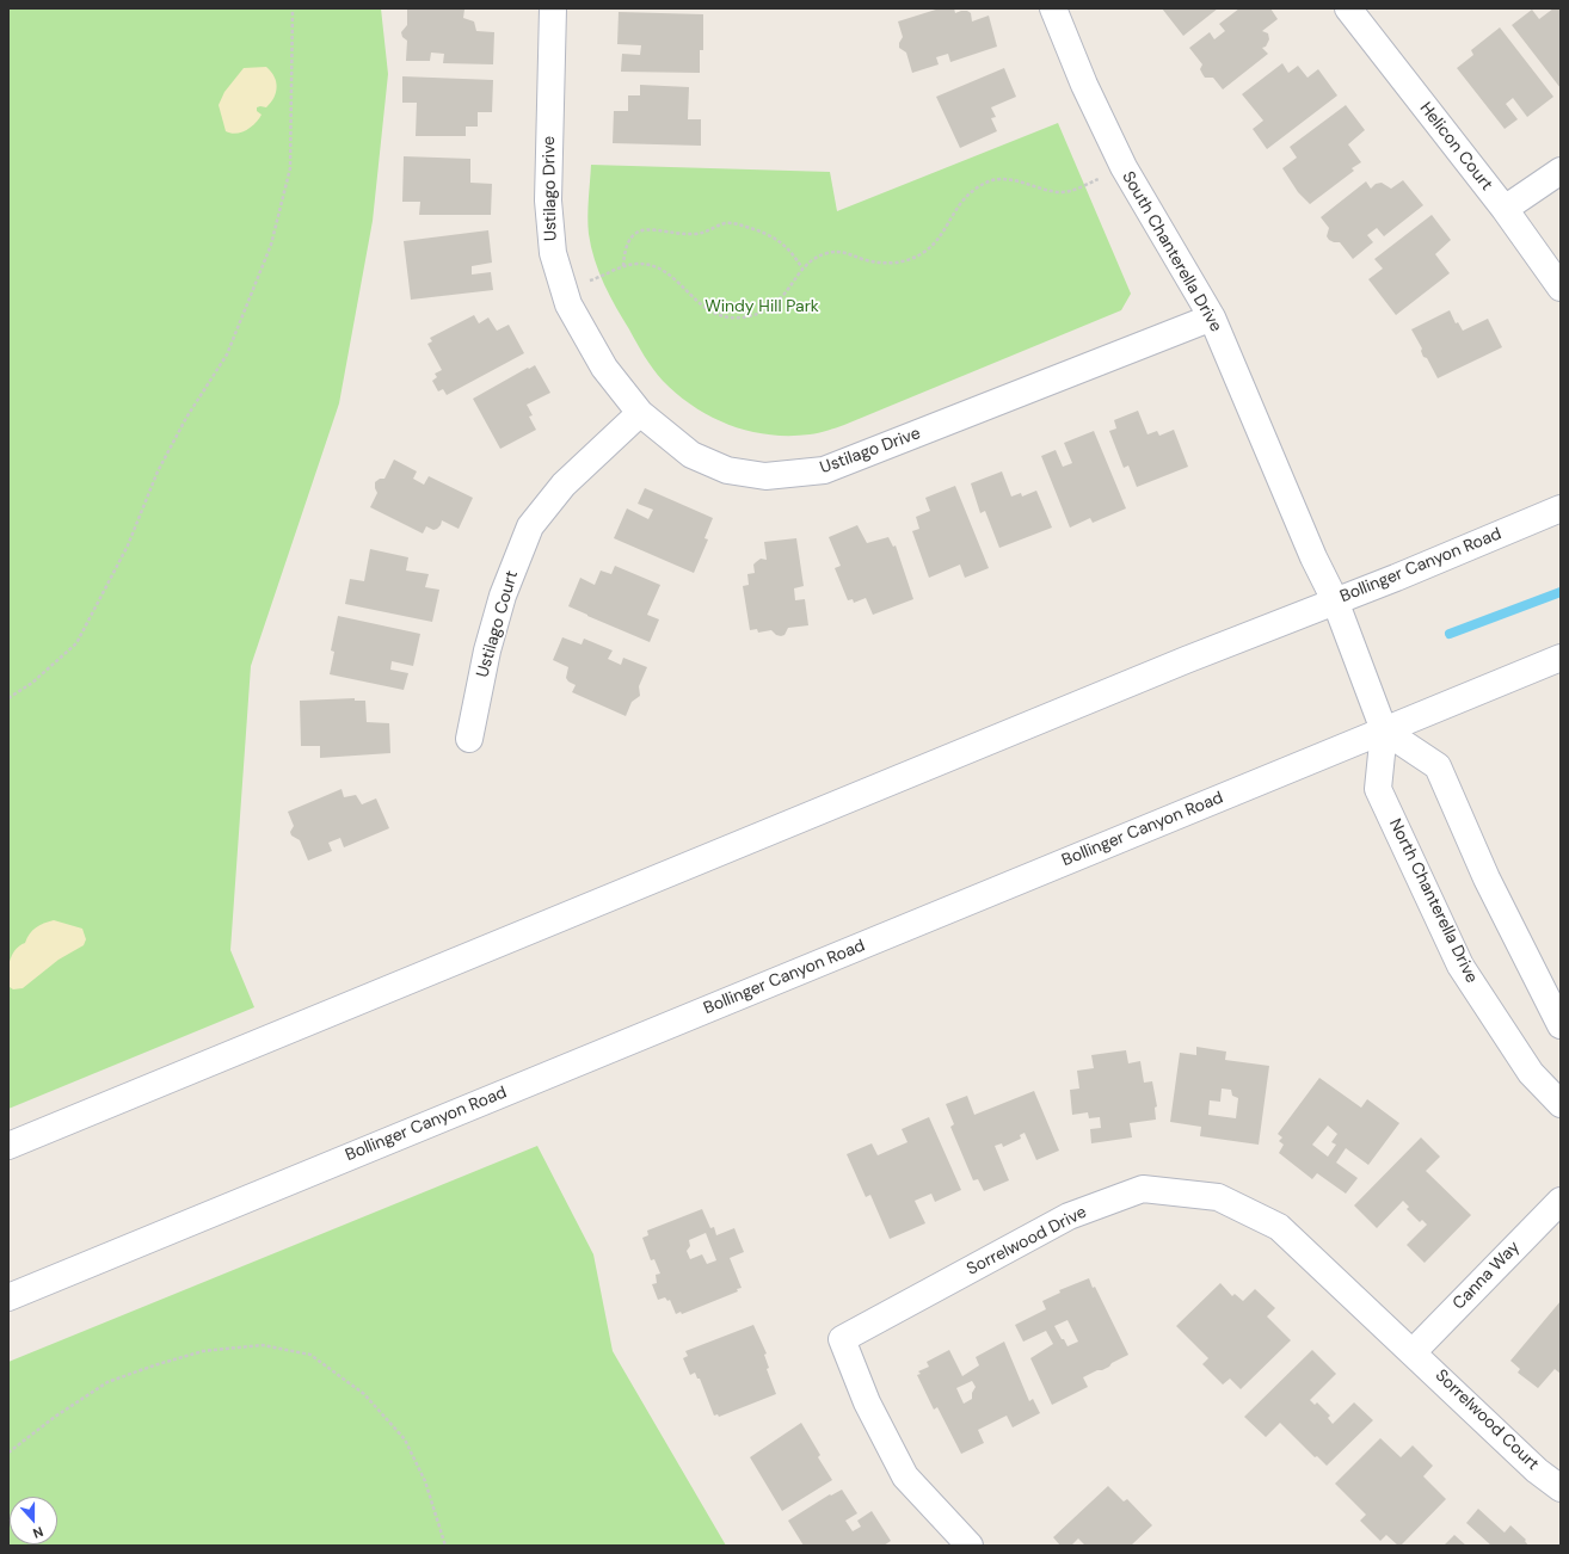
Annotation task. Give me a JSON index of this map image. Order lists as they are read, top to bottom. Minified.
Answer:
{"streets":{"street":["Helicon Court","Ustilago Drive","South Chanterella Drive","Bollinger Canyon Road","Ustilago Court","North Chanterella Drive","Sorrelwood Drive","Canna Way","Sorrelwood Court"]},"crossings":[["Ustilago Drive","South Chanterella Drive"],["Ustilago Drive","Ustilago Court"],["South Chanterella Drive","Bollinger Canyon Road"],["South Chanterella Drive","North Chanterella Drive"],["Bollinger Canyon Road","North Chanterella Drive"],["Sorrelwood Drive","Canna Way"],["Sorrelwood Drive","Sorrelwood Court"],["Canna Way","Sorrelwood Court"]],"parks":["Windy Hill Park"],"north":"bottom"}
